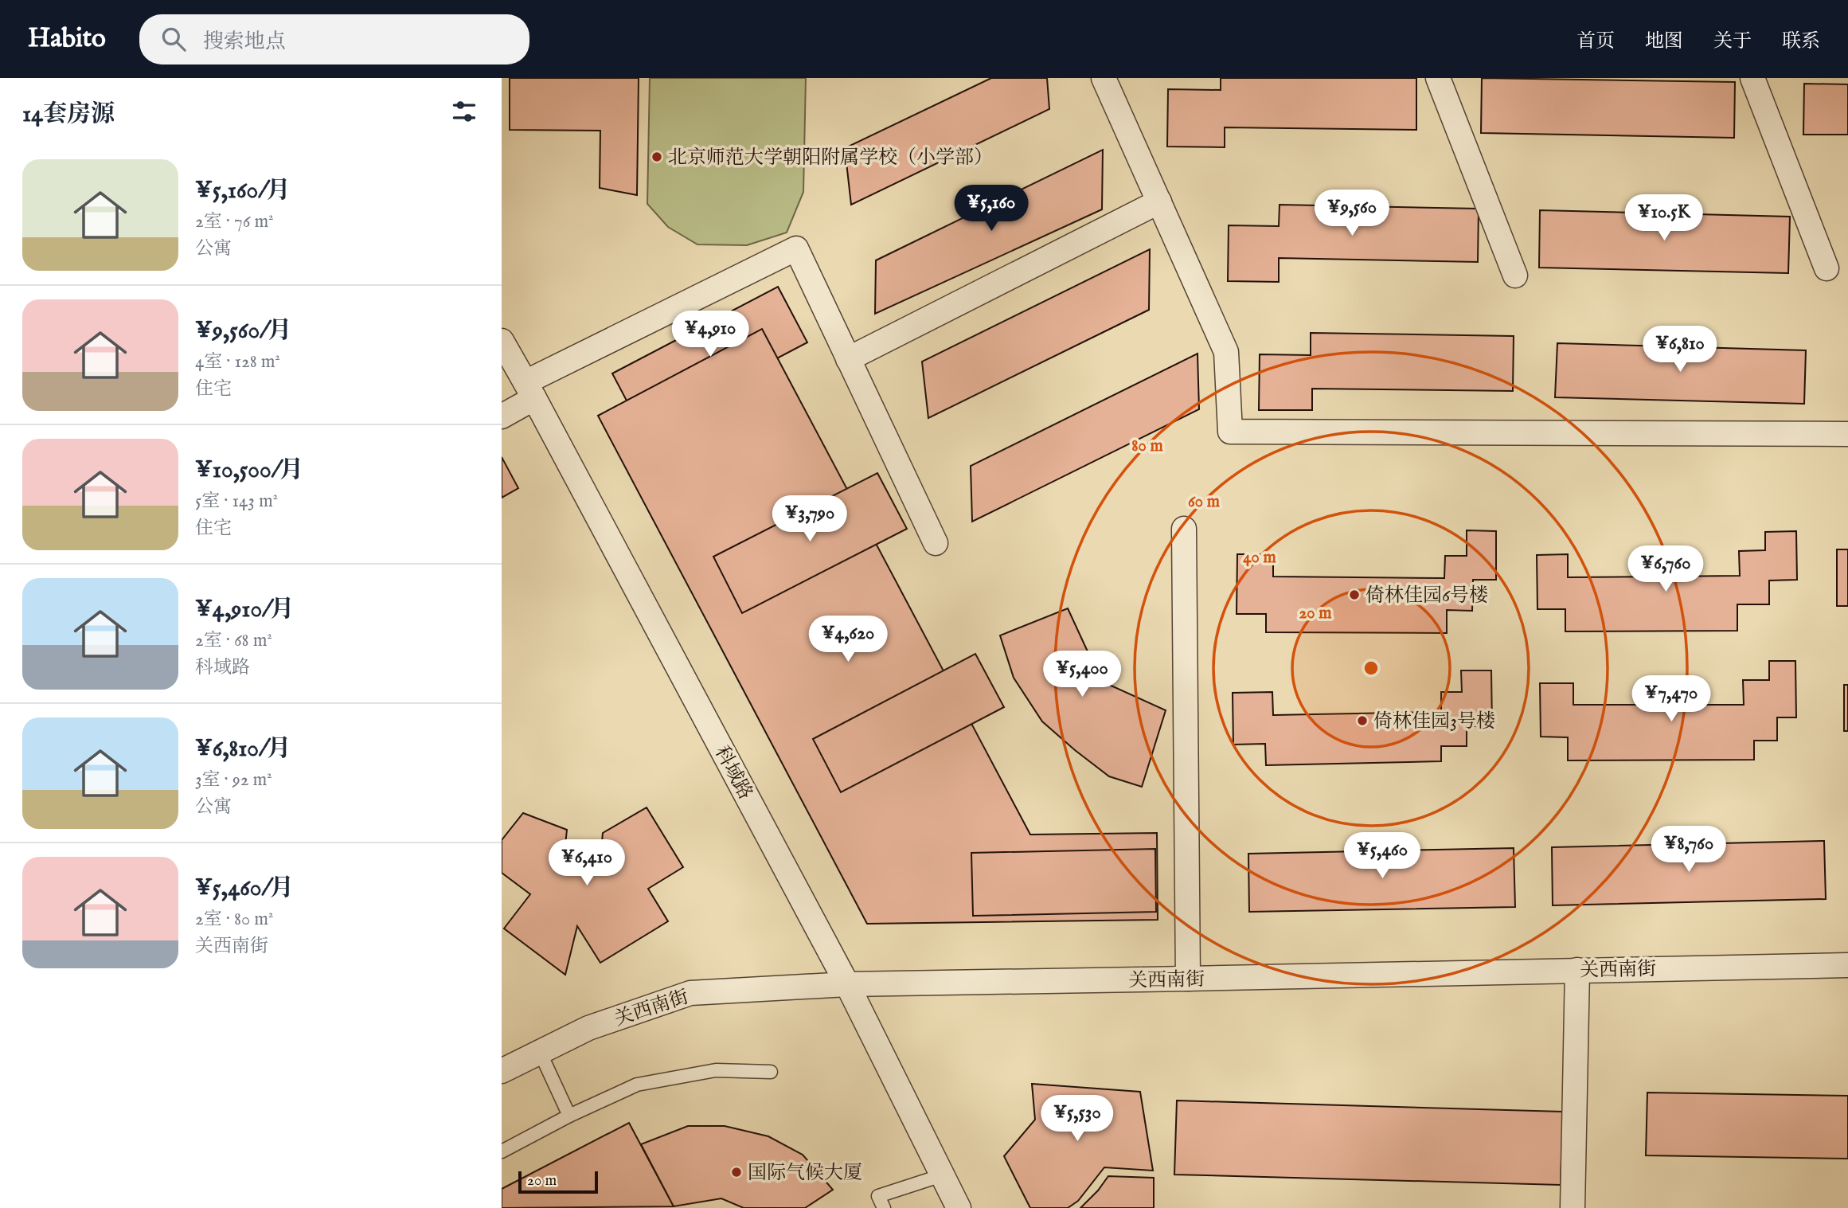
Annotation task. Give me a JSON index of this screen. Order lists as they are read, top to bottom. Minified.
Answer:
{"streets":{"street":["科域路","关西南街"]},"crossings":[["科域路","关西南街"]],"places":["北京师范大学朝阳附属学校（小学部）","倚林佳园6号楼","倚林佳园3号楼","国际气候大厦"],"scale_bar":"20 m","page":{"header":"Habito","search":"搜索地点","nav":["首页","地图","关于","联系"],"heading":"14套房源","list":[{"name":"¥5,160/月","note":"2室 · 76 m² · 公寓"},{"name":"¥9,560/月","note":"4室 · 128 m² · 住宅"},{"name":"¥10,500/月","note":"5室 · 143 m² · 住宅"},{"name":"¥4,910/月","note":"2室 · 68 m² · 科域路"},{"name":"¥6,810/月","note":"3室 · 92 m² · 公寓"},{"name":"¥5,460/月","note":"2室 · 80 m² · 关西南街"}],"price":["¥5,160","¥9,560","¥10.5K","¥4,910","¥6,810","¥3,790","¥6,760","¥4,620","¥5,400","¥7,470","¥8,760","¥5,460","¥6,410","¥5,530"],"scale":"20 m"},"rings":["80 m","60 m","40 m","20 m"]}
